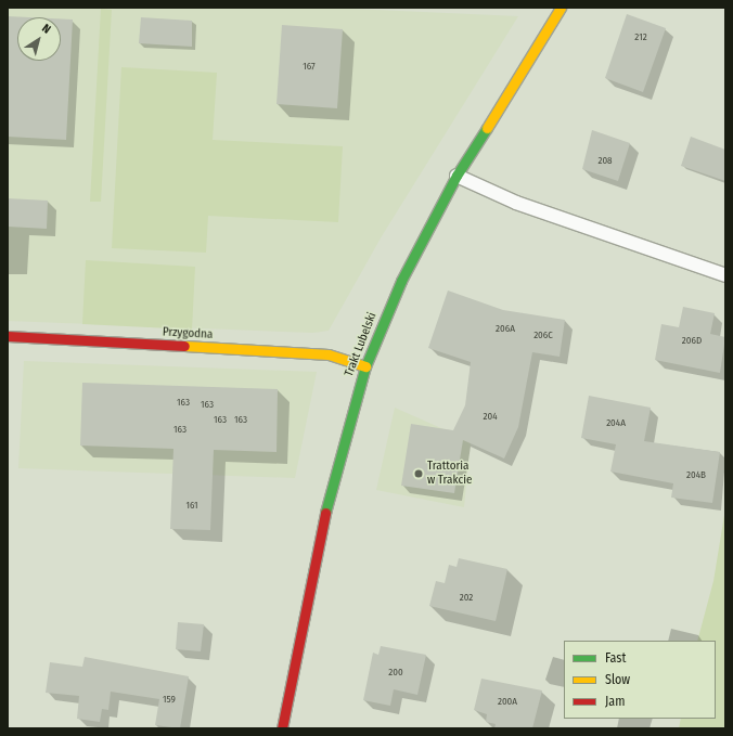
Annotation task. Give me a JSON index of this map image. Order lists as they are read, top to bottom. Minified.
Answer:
{"streets":{"street":["Przygodna","Trakt Lubelski"]},"crossings":[["Przygodna","Trakt Lubelski"]],"places":["Trattoria w Trakcie"],"house_numbers":["212","167","208","206A","206C","206D","163","163","204","163","163","204A","163","204B","161","202","200","159","200A"],"legend":["Fast","Slow","Jam"],"north":"top right"}
